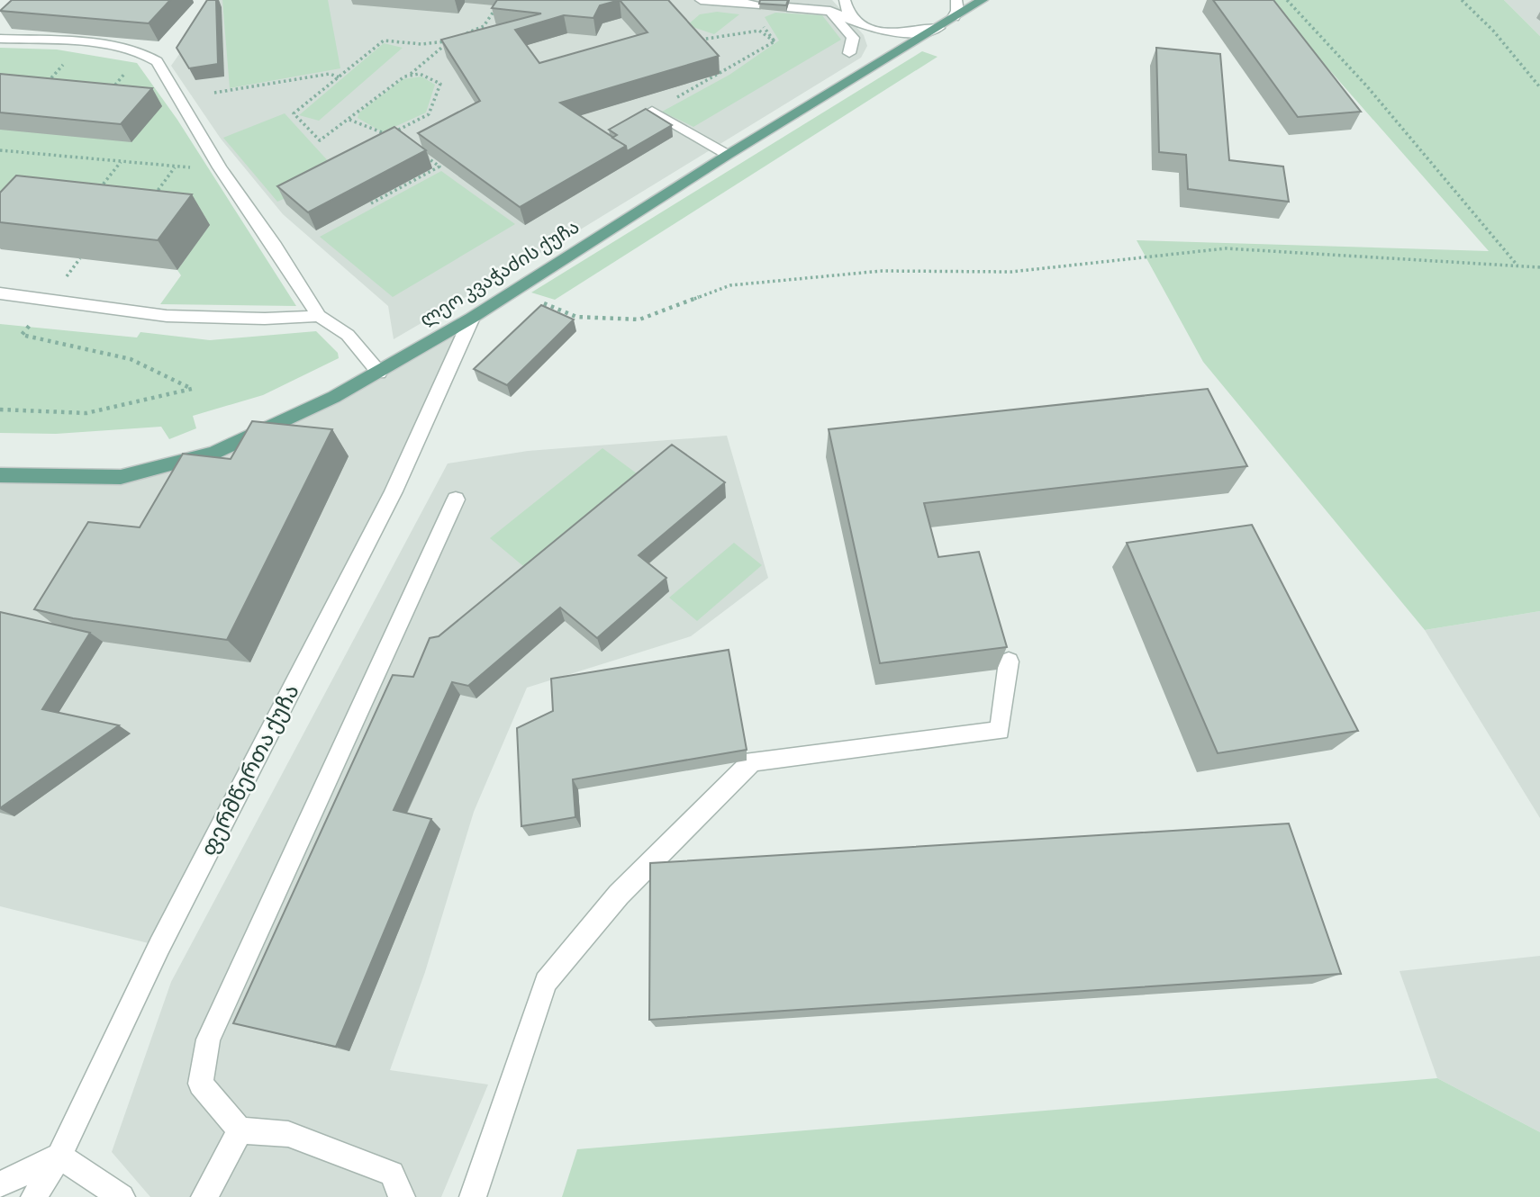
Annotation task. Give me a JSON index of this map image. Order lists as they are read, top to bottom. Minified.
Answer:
{"streets":{"main road":["ლეო კვაჭაძის ქუჩა"],"street":["ფერმწერთა ქუჩა"]},"crossings":[["ლეო კვაჭაძის ქუჩა","ფერმწერთა ქუჩა"]]}
